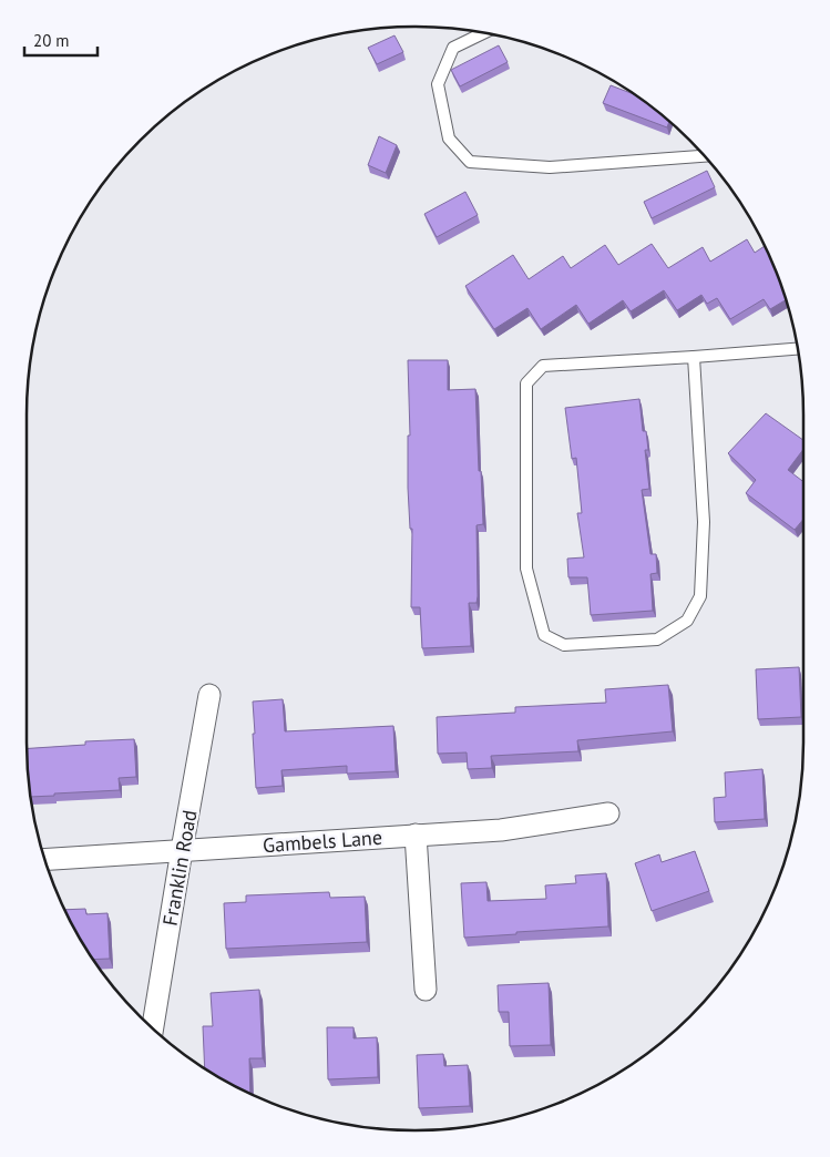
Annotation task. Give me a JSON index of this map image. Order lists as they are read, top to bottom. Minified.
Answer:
{"streets":{"street":["Gambels Lane","Franklin Road"]},"crossings":[["Gambels Lane","Franklin Road"]],"scale_bar":"20 m"}
